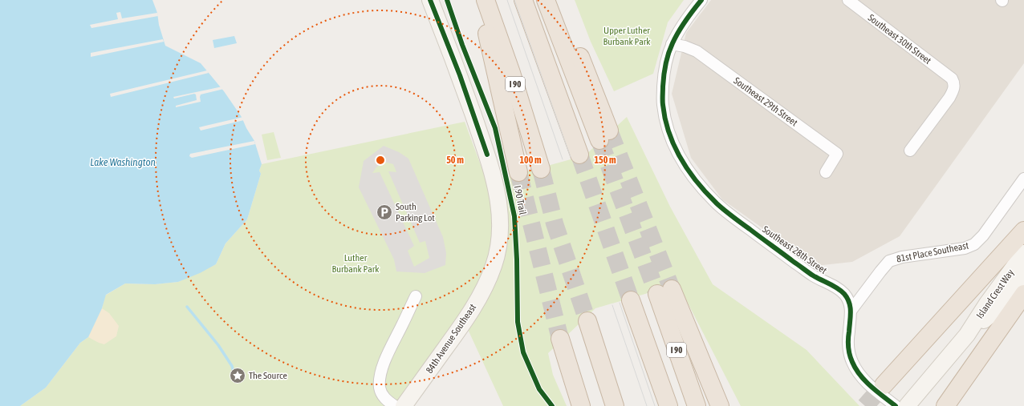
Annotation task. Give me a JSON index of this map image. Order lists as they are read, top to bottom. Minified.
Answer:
{"streets":{"highway":["I 90"],"street":["Southeast 30th Street","Southeast 29th Street","Southeast 28th Street","81st Place Southeast","Island Crest Way","84th Avenue Southeast"],"cycle path":["I 90 Trail"]},"crossings":[["Southeast 29th Street","Southeast 28th Street"],["Southeast 28th Street","81st Place Southeast"]],"water":["Lake Washington"],"parks":["Upper Luther Burbank Park","Luther Burbank Park"],"places":{"parking":["South Parking Lot"],"place":["The Source"]},"rings":["50 m","100 m","150 m"]}
